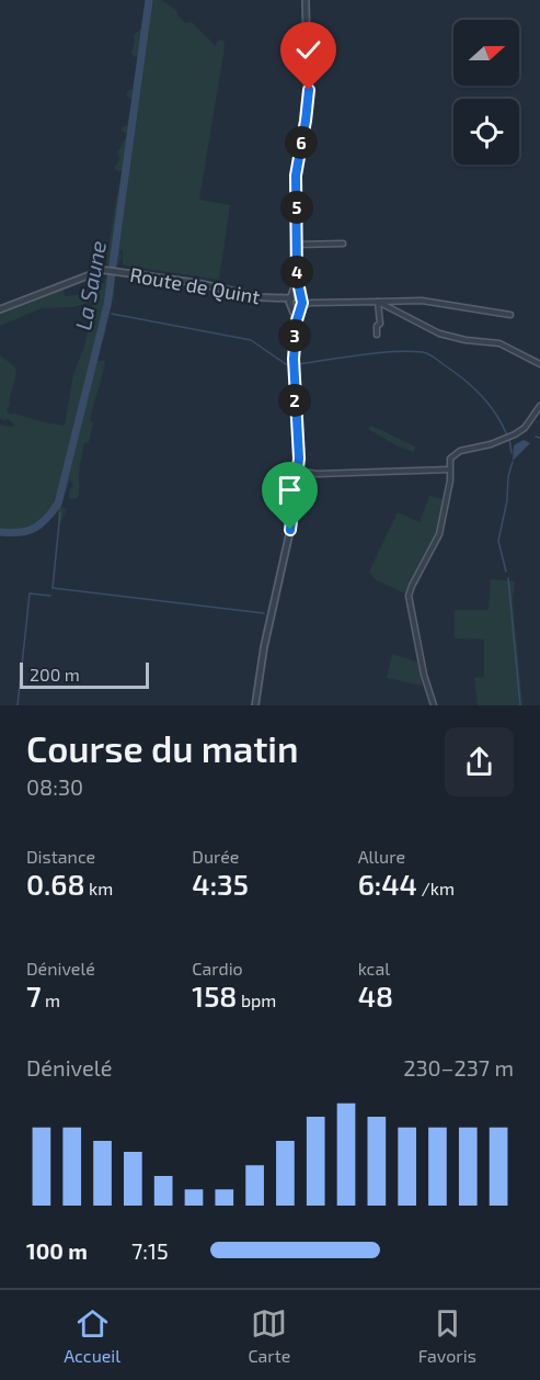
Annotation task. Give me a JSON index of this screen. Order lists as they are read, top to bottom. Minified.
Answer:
{"streets":{"street":["Route de Quint"]},"water":["La Saune"],"scale_bar":"200 m","north":"right","page":{"pins":["6","5","4","3","2"],"scale":"200 m","heading":["Course du matin","08:30"],"stats":[["Distance","0.68 km"],["Durée","4:35"],["Allure","6:44 /km"],["Dénivelé","7 m"],["Cardio","158 bpm"],["kcal","48"]],"chart":["Dénivelé","230–237 m"],"list":[{"name":"100 m","note":"7:15"}],"tabs":["Accueil","Carte","Favoris"]}}
